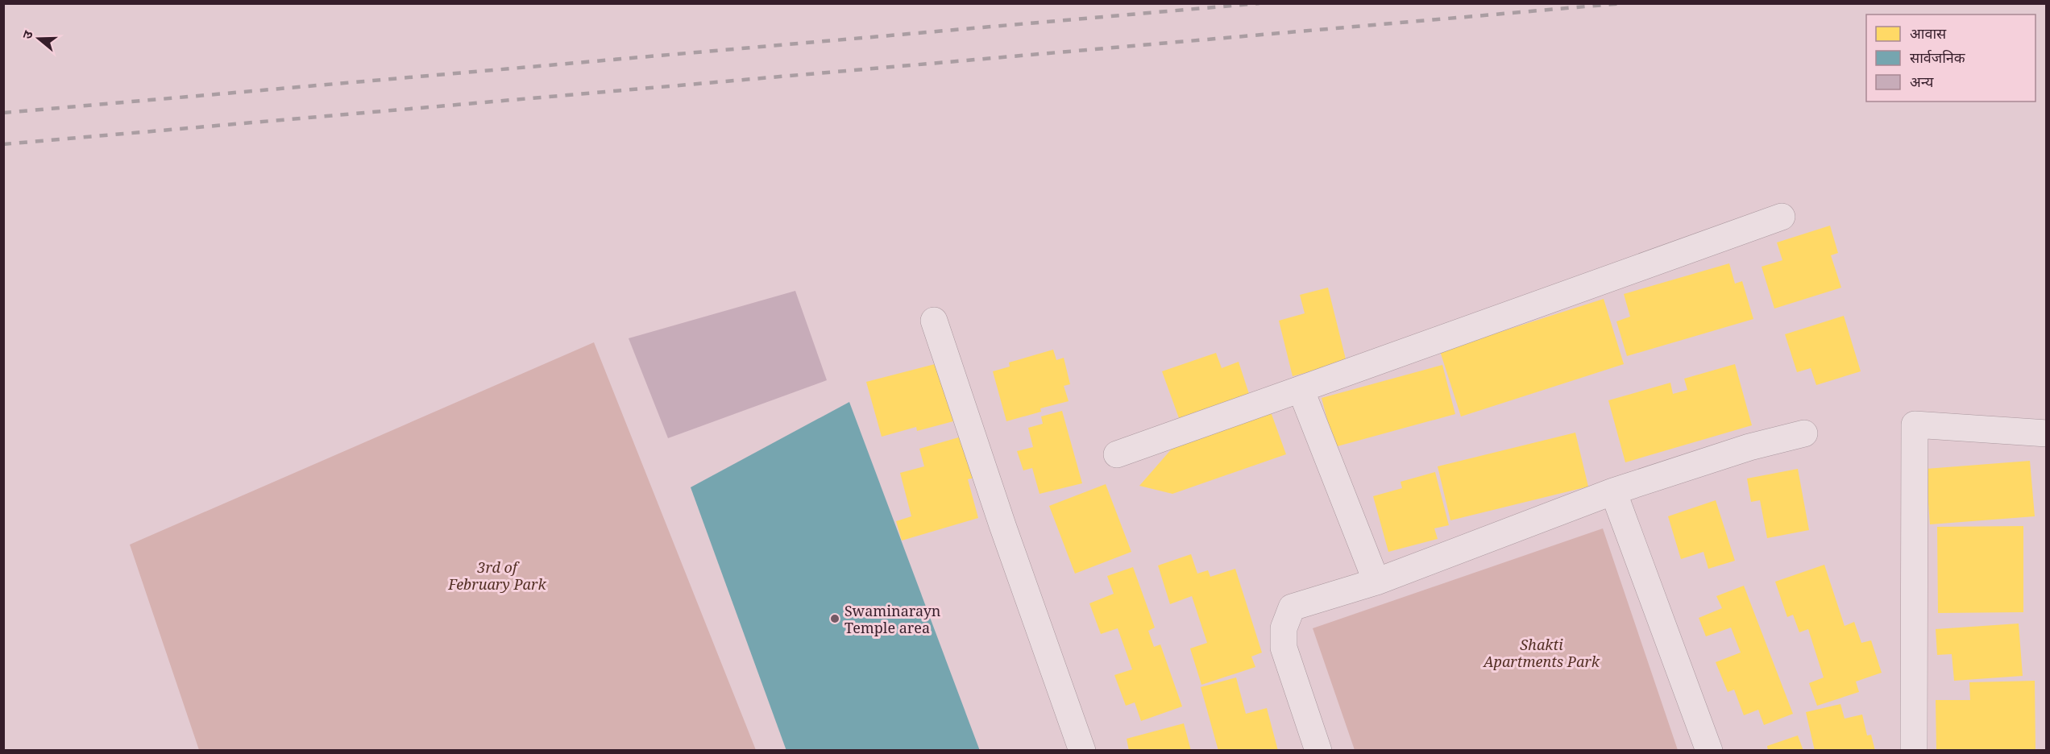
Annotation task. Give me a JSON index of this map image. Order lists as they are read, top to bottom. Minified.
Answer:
{"parks":["3rd of February Park","Shakti Apartments Park"],"places":["Swaminarayn Temple area"],"legend":["आवास","सार्वजनिक","अन्य"],"north":"left"}
